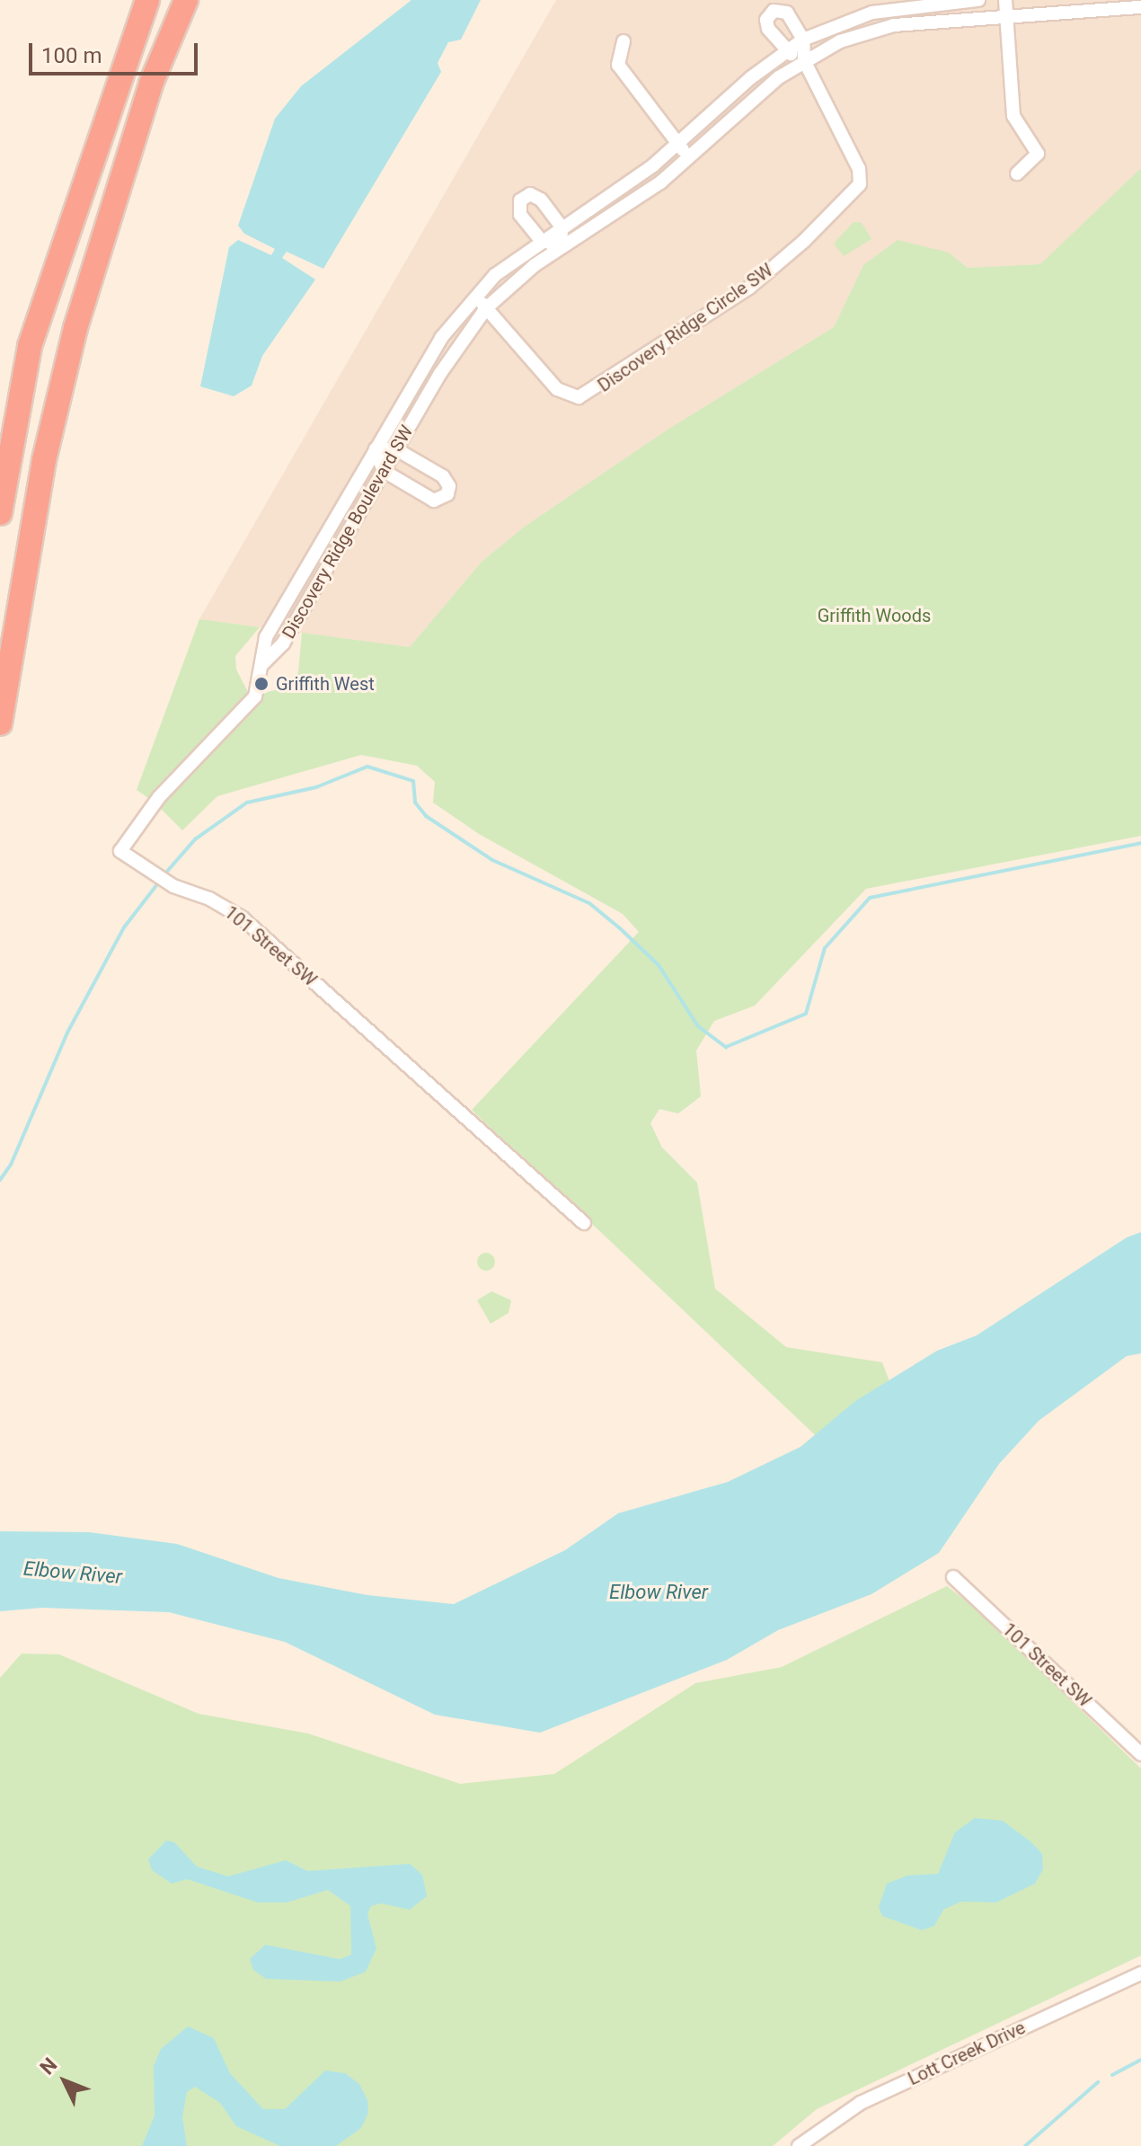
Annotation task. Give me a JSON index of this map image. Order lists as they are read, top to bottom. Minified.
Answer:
{"streets":{"street":["Discovery Ridge Circle SW","Discovery Ridge Boulevard SW","101 Street SW","Lott Creek Drive"]},"crossings":[["Discovery Ridge Circle SW","Discovery Ridge Boulevard SW"],["Discovery Ridge Boulevard SW","101 Street SW"]],"water":["Elbow River"],"parks":["Griffith Woods"],"places":["Griffith West"],"scale_bar":"100 m","north":"top left"}
